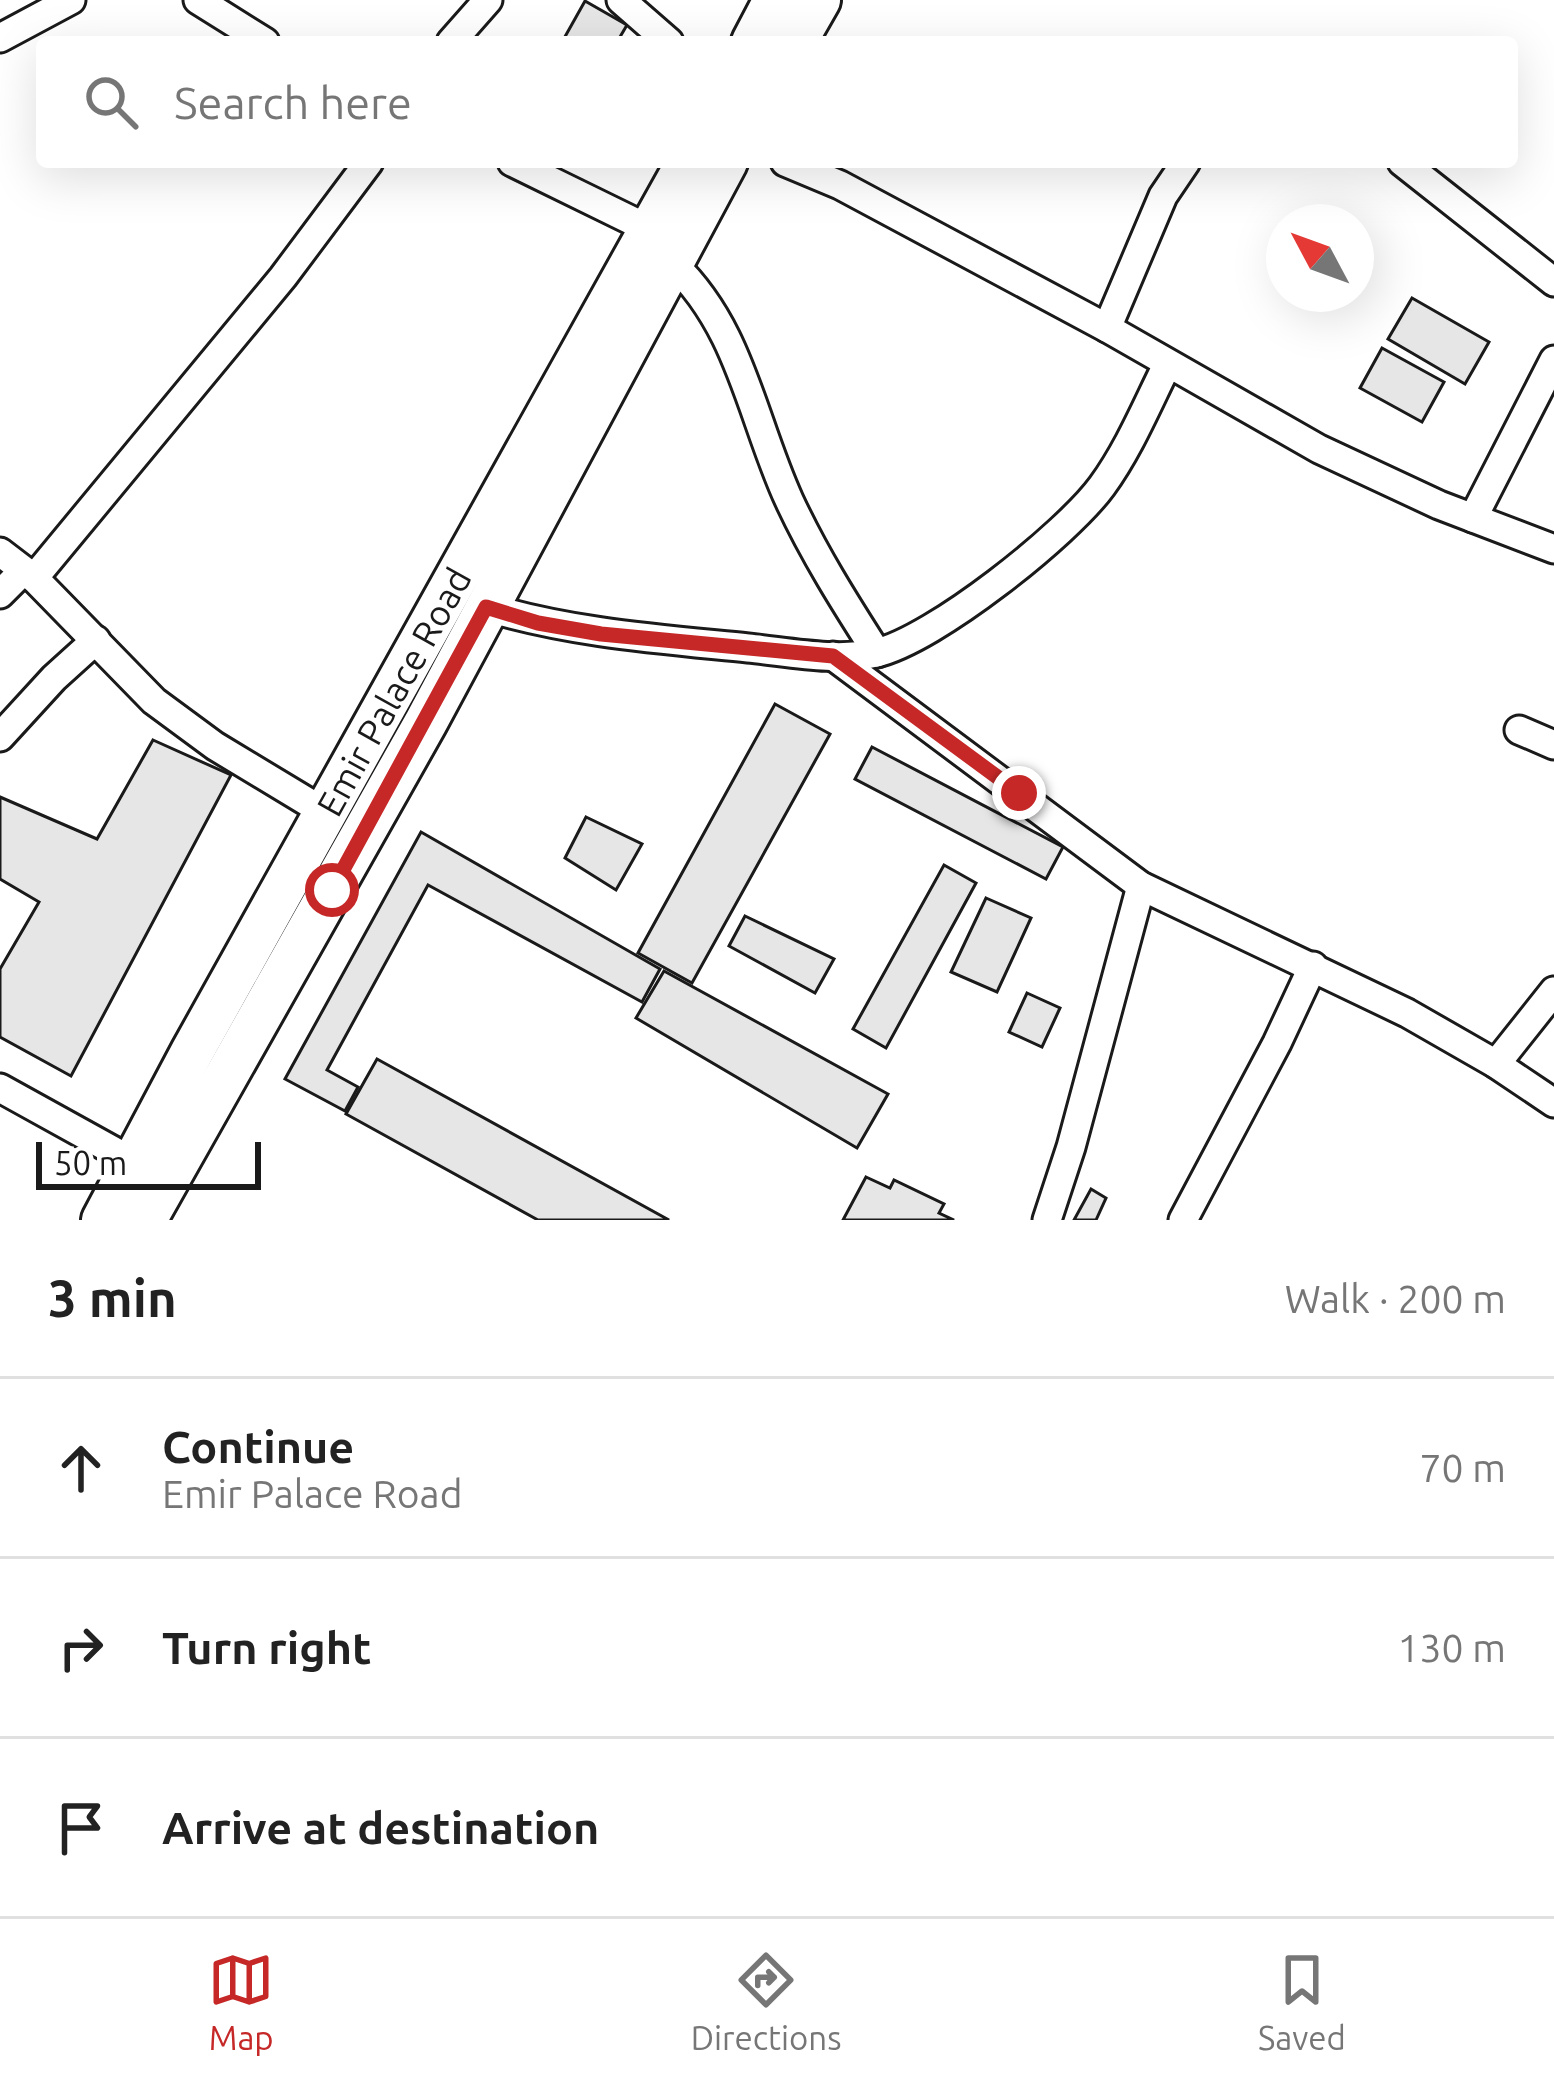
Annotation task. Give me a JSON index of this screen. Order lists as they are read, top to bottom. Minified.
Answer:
{"streets":{"main road":["Emir Palace Road"]},"scale_bar":"50 m","north":"top left","page":{"search":"Search here","scale":"50 m","heading":["3 min","Walk · 200 m"],"list":[["Continue","Emir Palace Road","70 m"],["Turn right","130 m"],"Arrive at destination"],"nav":["Map","Directions","Saved"]}}
